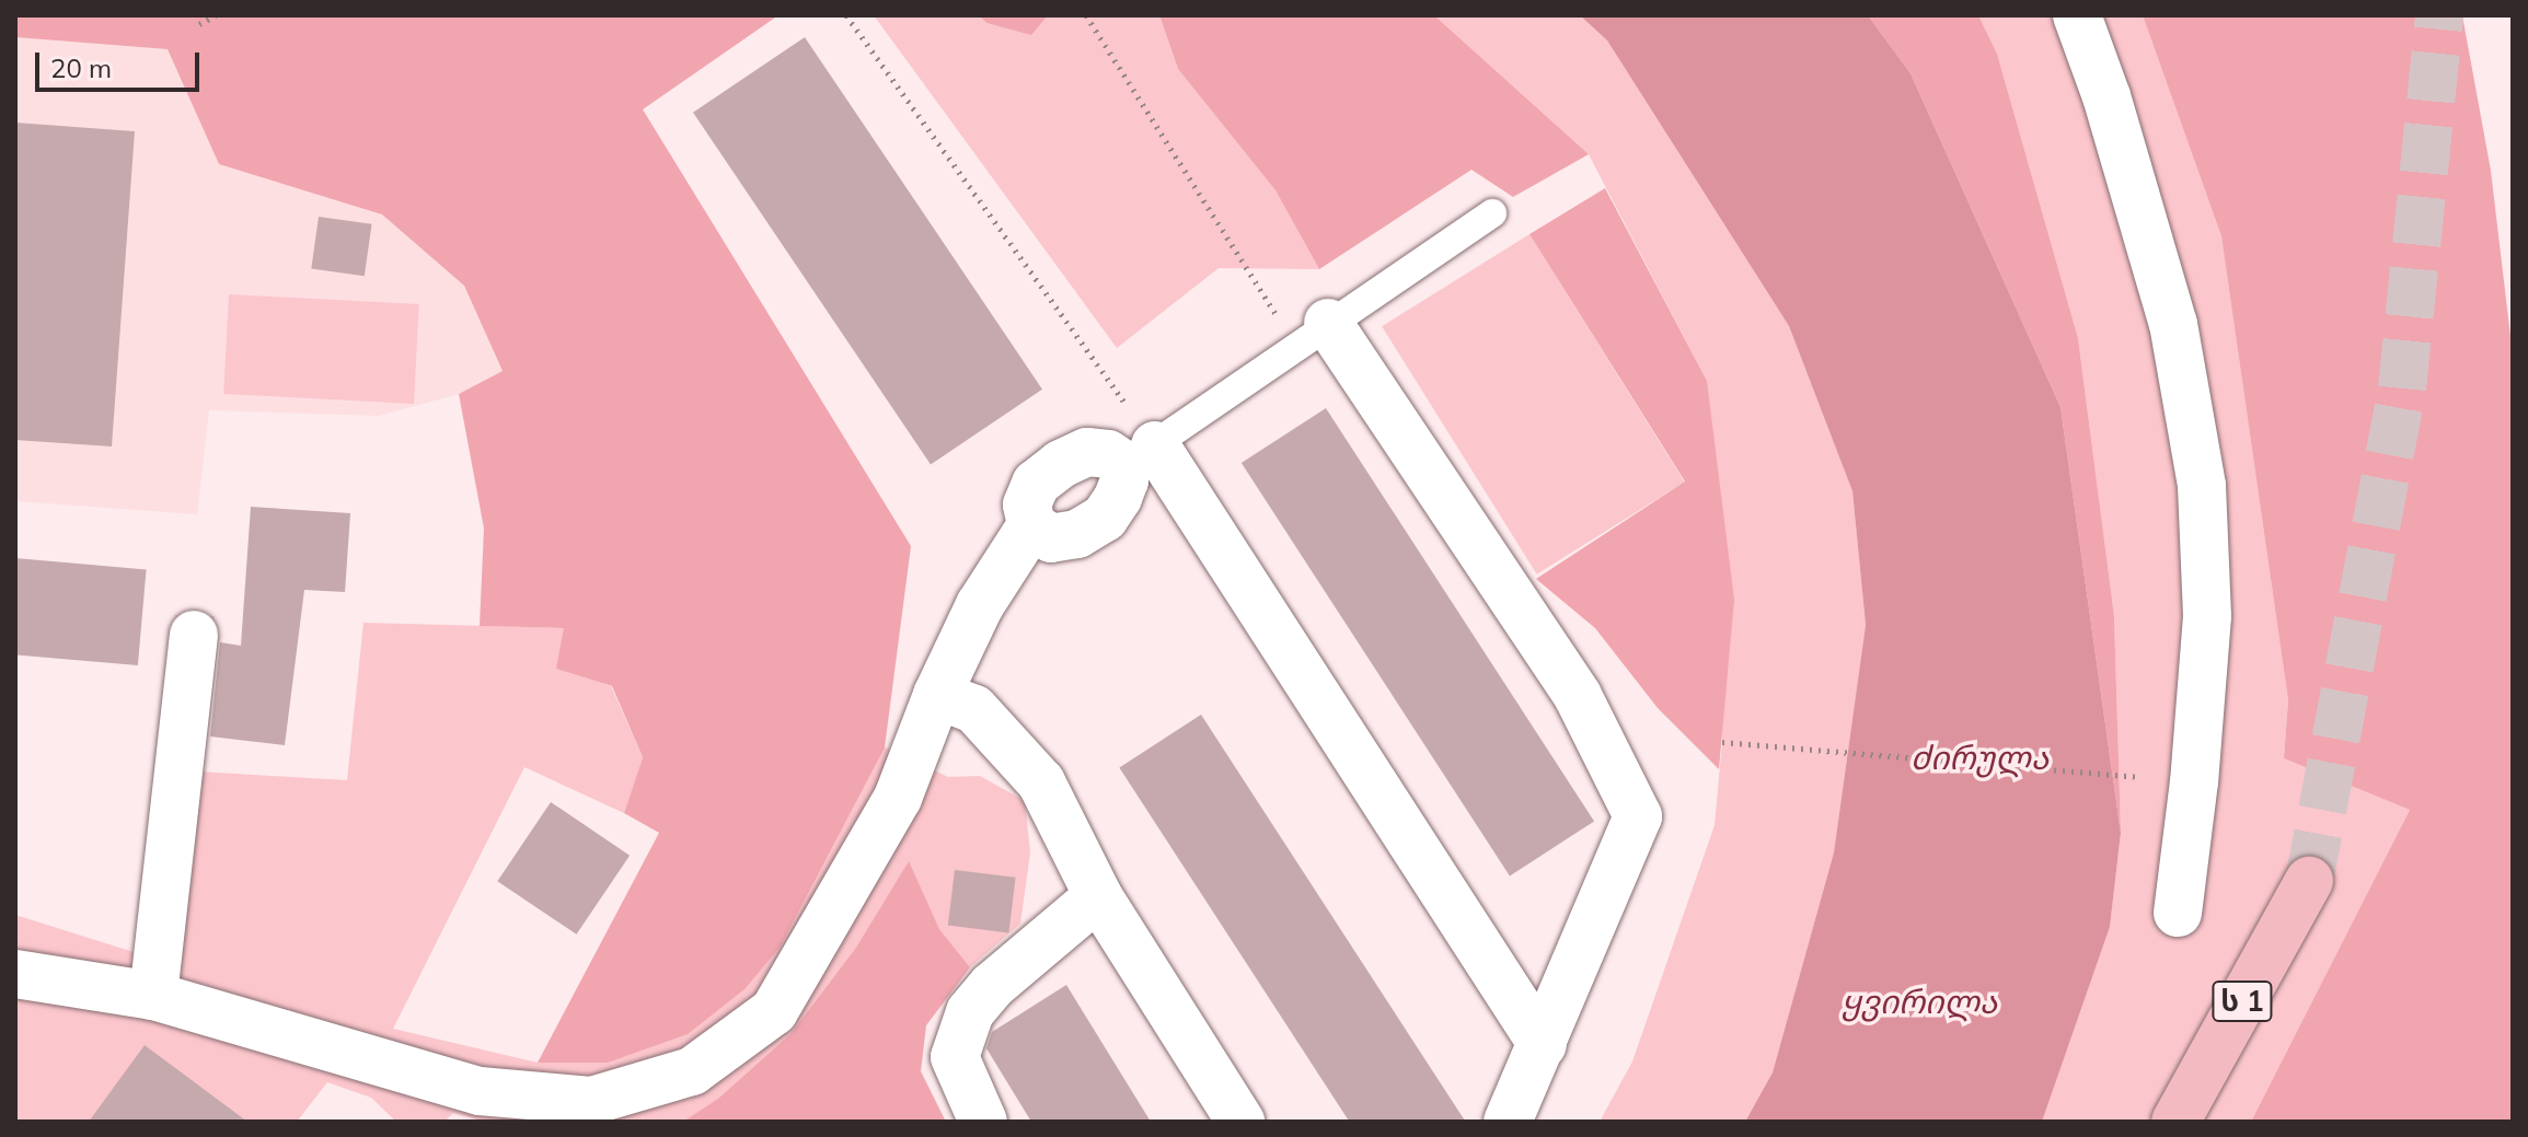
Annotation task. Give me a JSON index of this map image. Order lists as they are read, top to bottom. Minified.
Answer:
{"streets":{"highway":["ს 1"]},"water":["ძირულა","ყვირილა"],"scale_bar":"20 m"}
